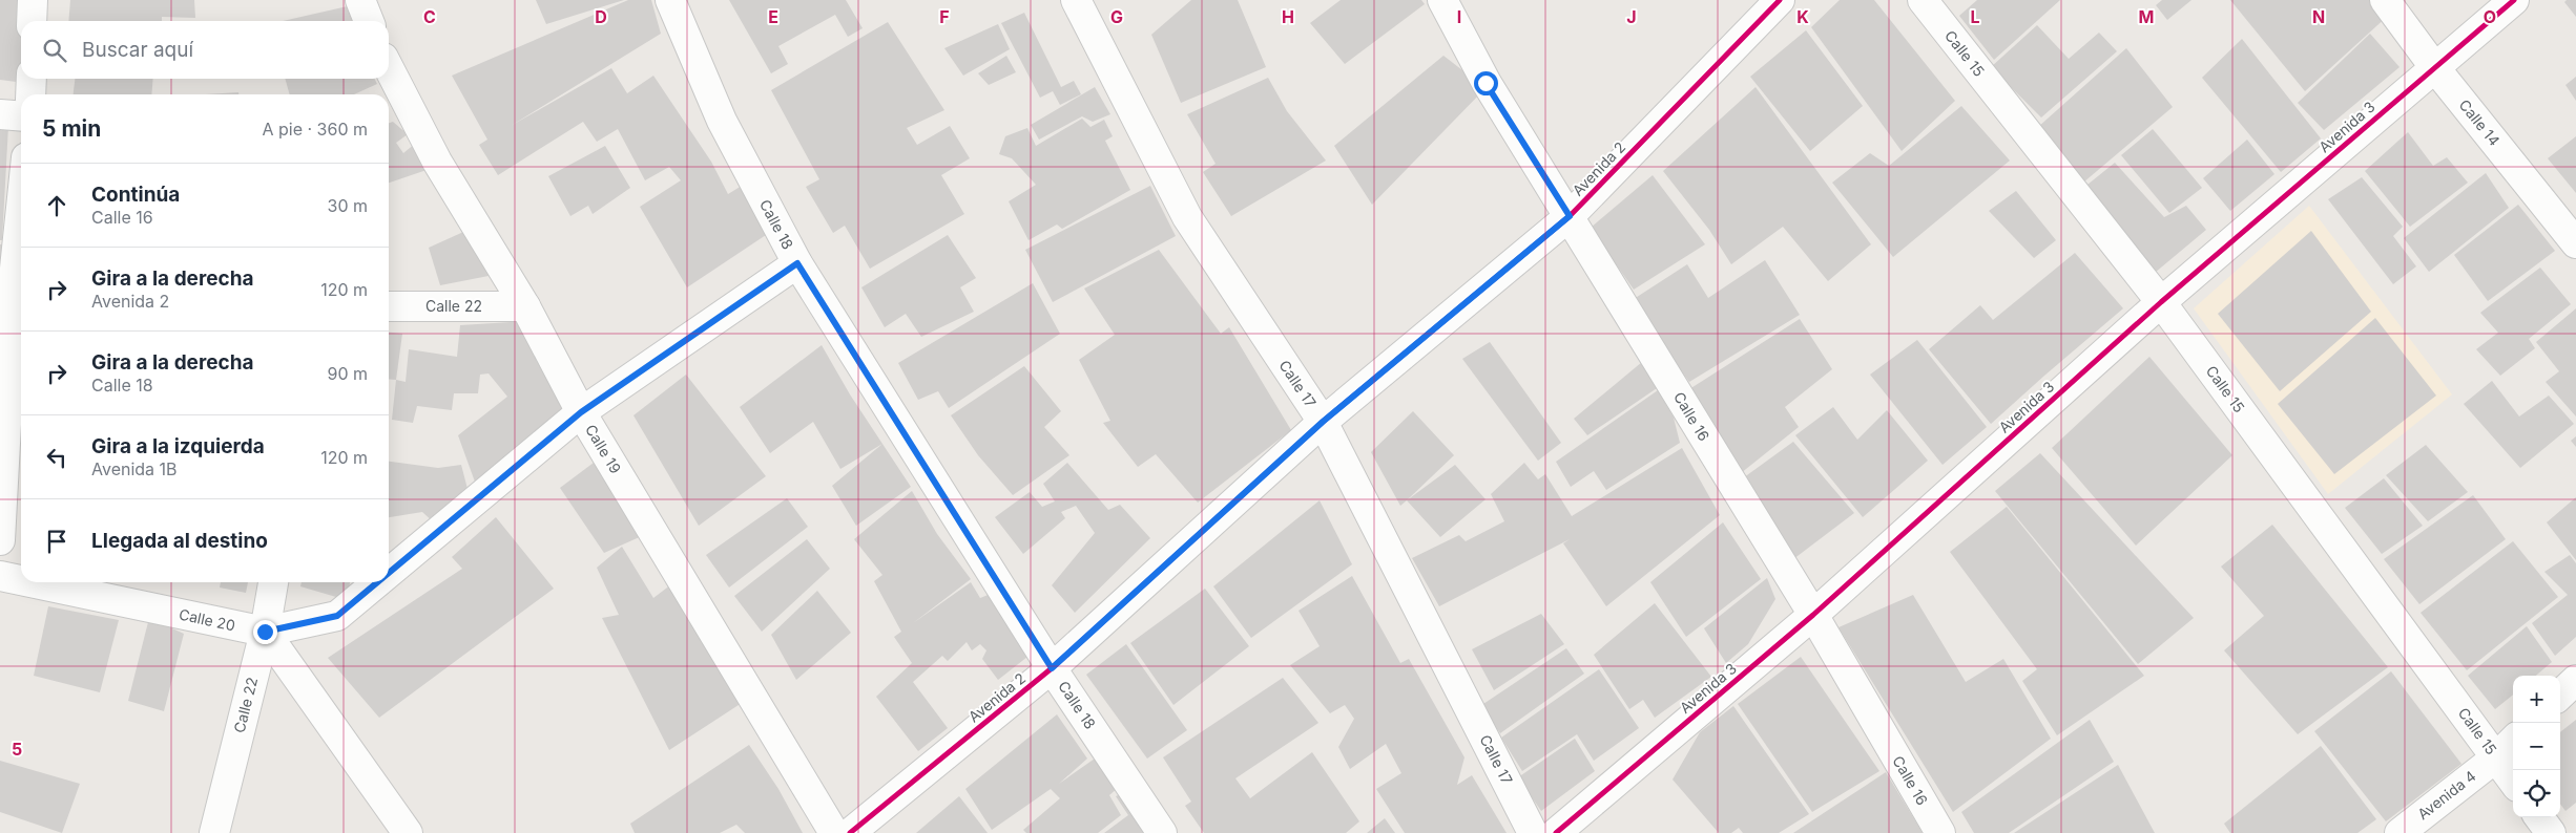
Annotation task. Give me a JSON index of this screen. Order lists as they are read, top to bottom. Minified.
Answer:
{"streets":{"street":["Calle 15","Calle 14","Avenida 3","Avenida 2","Calle 18","Calle 22","Calle 17","Calle 16","Calle 19","Calle 20","Avenida 4"]},"crossings":[["Calle 15","Avenida 3"],["Calle 15","Avenida 4"],["Calle 14","Avenida 3"],["Avenida 3","Calle 16"],["Avenida 2","Calle 18"],["Avenida 2","Calle 17"],["Avenida 2","Calle 16"],["Calle 22","Calle 19"],["Calle 22","Calle 20"]],"page":{"search":"Buscar aquí","heading":["5 min","A pie · 360 m"],"list":[["Continúa","Calle 16","30 m"],["Gira a la derecha","Avenida 2","120 m"],["Gira a la derecha","Calle 18","90 m"],["Gira a la izquierda","Avenida 1B","120 m"],"Llegada al destino"],"map_buttons":["+","−"]},"grid":{"columns":["C","D","E","F","G","H","I","J","K","L","M","N","O"],"rows":["5"]}}
